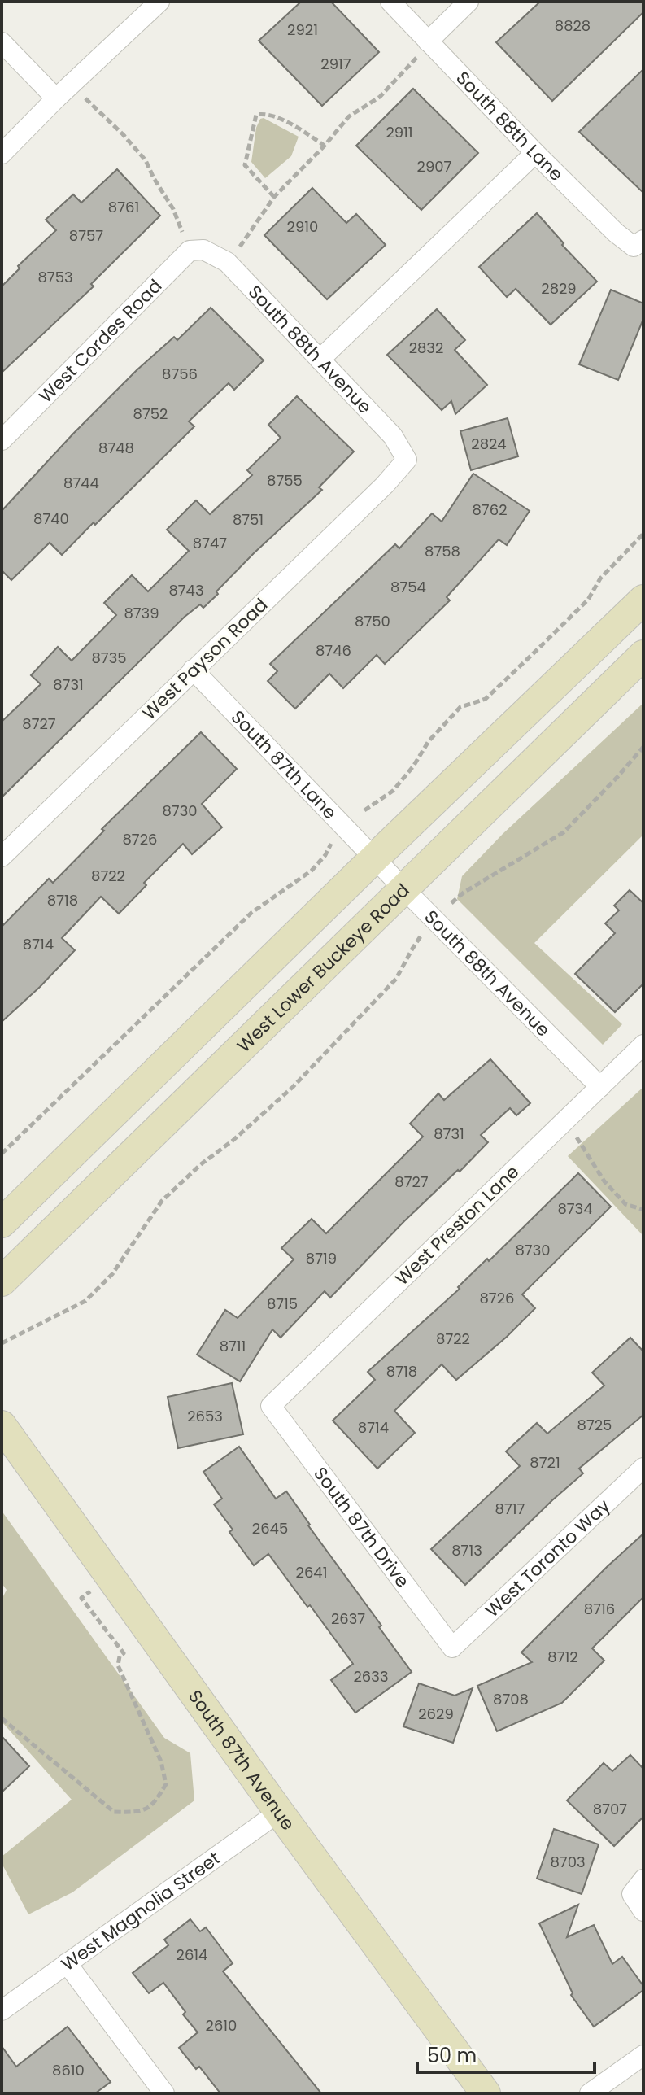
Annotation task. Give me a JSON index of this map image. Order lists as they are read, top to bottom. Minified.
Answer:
{"streets":{"main road":["West Lower Buckeye Road","South 87th Avenue"],"street":["South 88th Lane","West Cordes Road","South 88th Avenue","West Payson Road","South 87th Lane","West Preston Lane","South 87th Drive","West Toronto Way","West Magnolia Street"]},"crossings":[["West Cordes Road","South 88th Avenue"],["South 88th Avenue","West Payson Road"],["South 88th Avenue","South 87th Lane"],["South 88th Avenue","West Lower Buckeye Road"],["South 88th Avenue","West Preston Lane"],["West Payson Road","South 87th Lane"],["West Preston Lane","South 87th Drive"],["South 87th Drive","West Toronto Way"],["South 87th Avenue","West Magnolia Street"]],"house_numbers":["8828","2921","2917","2911","2907","8761","2910","8757","8753","2829","2832","8756","8752","2824","8748","8755","8744","8762","8740","8751","8747","8758","8754","8743","8739","8750","8746","8735","8731","8727","8730","8726","8722","8718","8714","8731","8727","8734","8730","8719","8726","8715","8722","8711","8718","2653","8725","8714","8721","8717","2645","8713","2641","8716","2637","8712","2633","8708","2629","8707","8703","2614","2610","8610"],"scale_bar":"50 m"}
